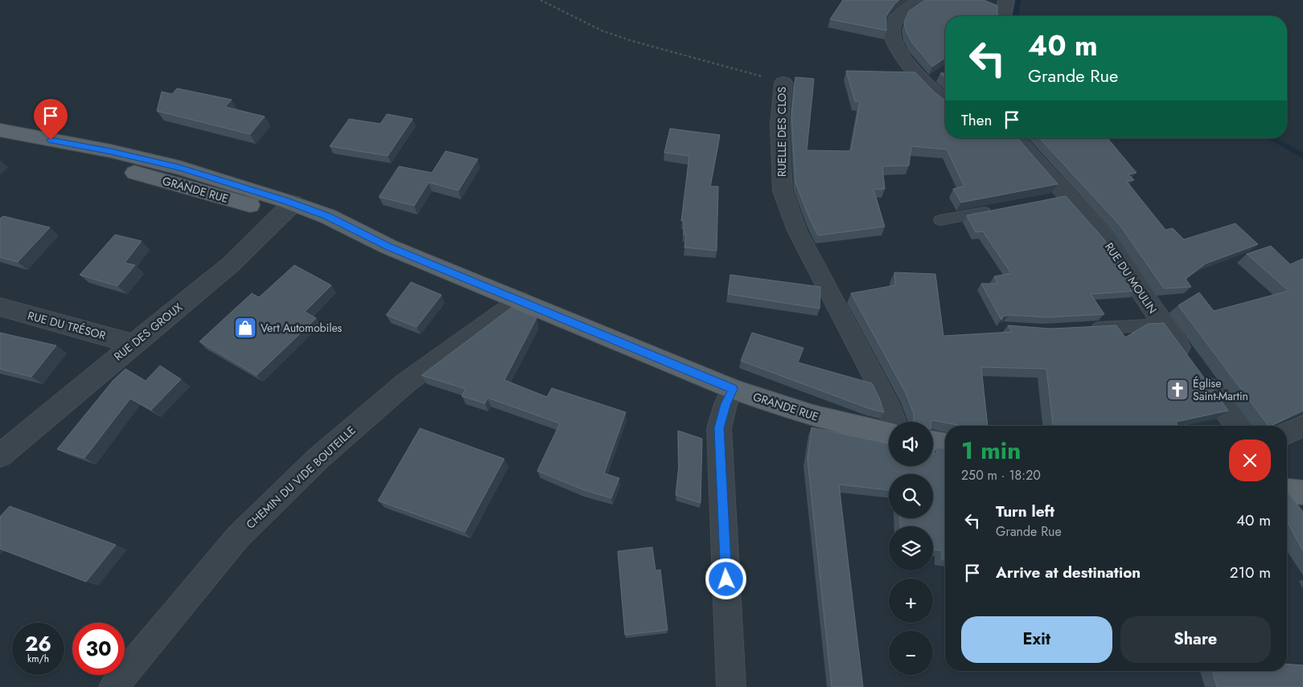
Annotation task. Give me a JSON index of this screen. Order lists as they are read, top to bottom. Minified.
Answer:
{"streets":{"main road":["GRANDE RUE"],"street":["RUELLE DES CLOS","RUE DU MOULIN","RUE DU TRÉSOR","RUE DES GROUX","CHEMIN DU VIDE BOUTEILLE"]},"crossings":[["GRANDE RUE","RUE DES GROUX"],["GRANDE RUE","CHEMIN DU VIDE BOUTEILLE"],["RUE DU TRÉSOR","RUE DES GROUX"]],"places":{"shop":["Vert Automobiles"],"church":["Église Saint-Martin"]},"page":{"turn":["40 m","Grande Rue"],"then":"Then","map_buttons":["+","−"],"heading":["1 min","250 m · 18:20"],"list":[{"name":"Turn left","note":"Grande Rue","value":"40 m"},{"name":"Arrive at destination","value":"210 m"}],"buttons":["Exit","Share"],"speed":"26 km/h","limit":"30"}}
